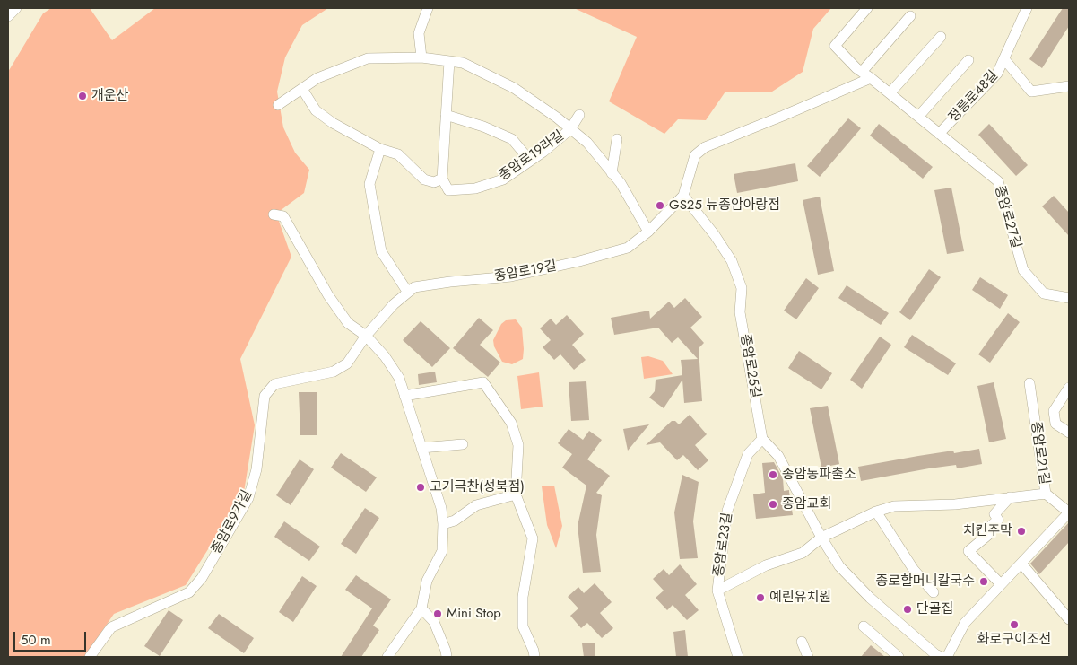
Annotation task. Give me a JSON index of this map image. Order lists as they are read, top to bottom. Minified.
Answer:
{"streets":{"street":["정릉로48길","종암로19라길","종암로27길","종암로19길","종암로25길","종암로21길","종암로9가길","종암로23길"]},"crossings":[["정릉로48길","종암로27길"],["종암로19길","종암로25길"],["종암로19길","종암로9가길"],["종암로25길","종암로23길"]],"places":["개운산","GS25 뉴종암아랑점","종암동파출소","고기극찬(성북점)","종암교회","치킨주막","종로할머니칼국수","예린유치원","단골집","Mini Stop","화로구이조선"],"scale_bar":"50 m"}
